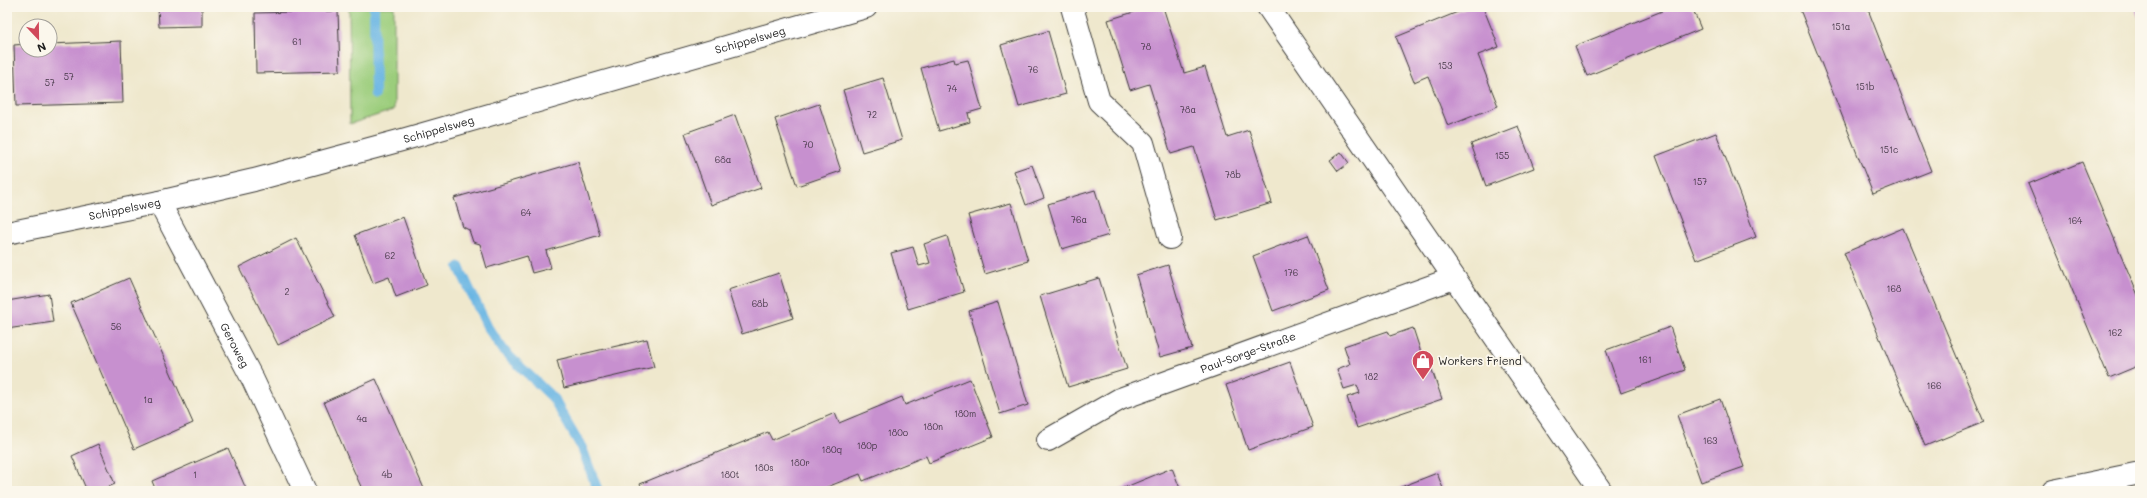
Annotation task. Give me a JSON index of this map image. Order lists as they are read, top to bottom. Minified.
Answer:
{"streets":{"street":["Schippelsweg","Geroweg","Paul-Sorge-Straße"]},"crossings":[["Schippelsweg","Geroweg"]],"places":{"shop":["Workers Friend"]},"house_numbers":["151a","61","78","153","76","57","57","151b","74","78a","72","70","151c","155","68a","78b","157","64","76a","164","62","176","168","2","68b","56","162","161","182","166","1a","180m","4a","180n","180o","163","180p","180q","180r","180s","1","4b","180t"],"north":"bottom"}
